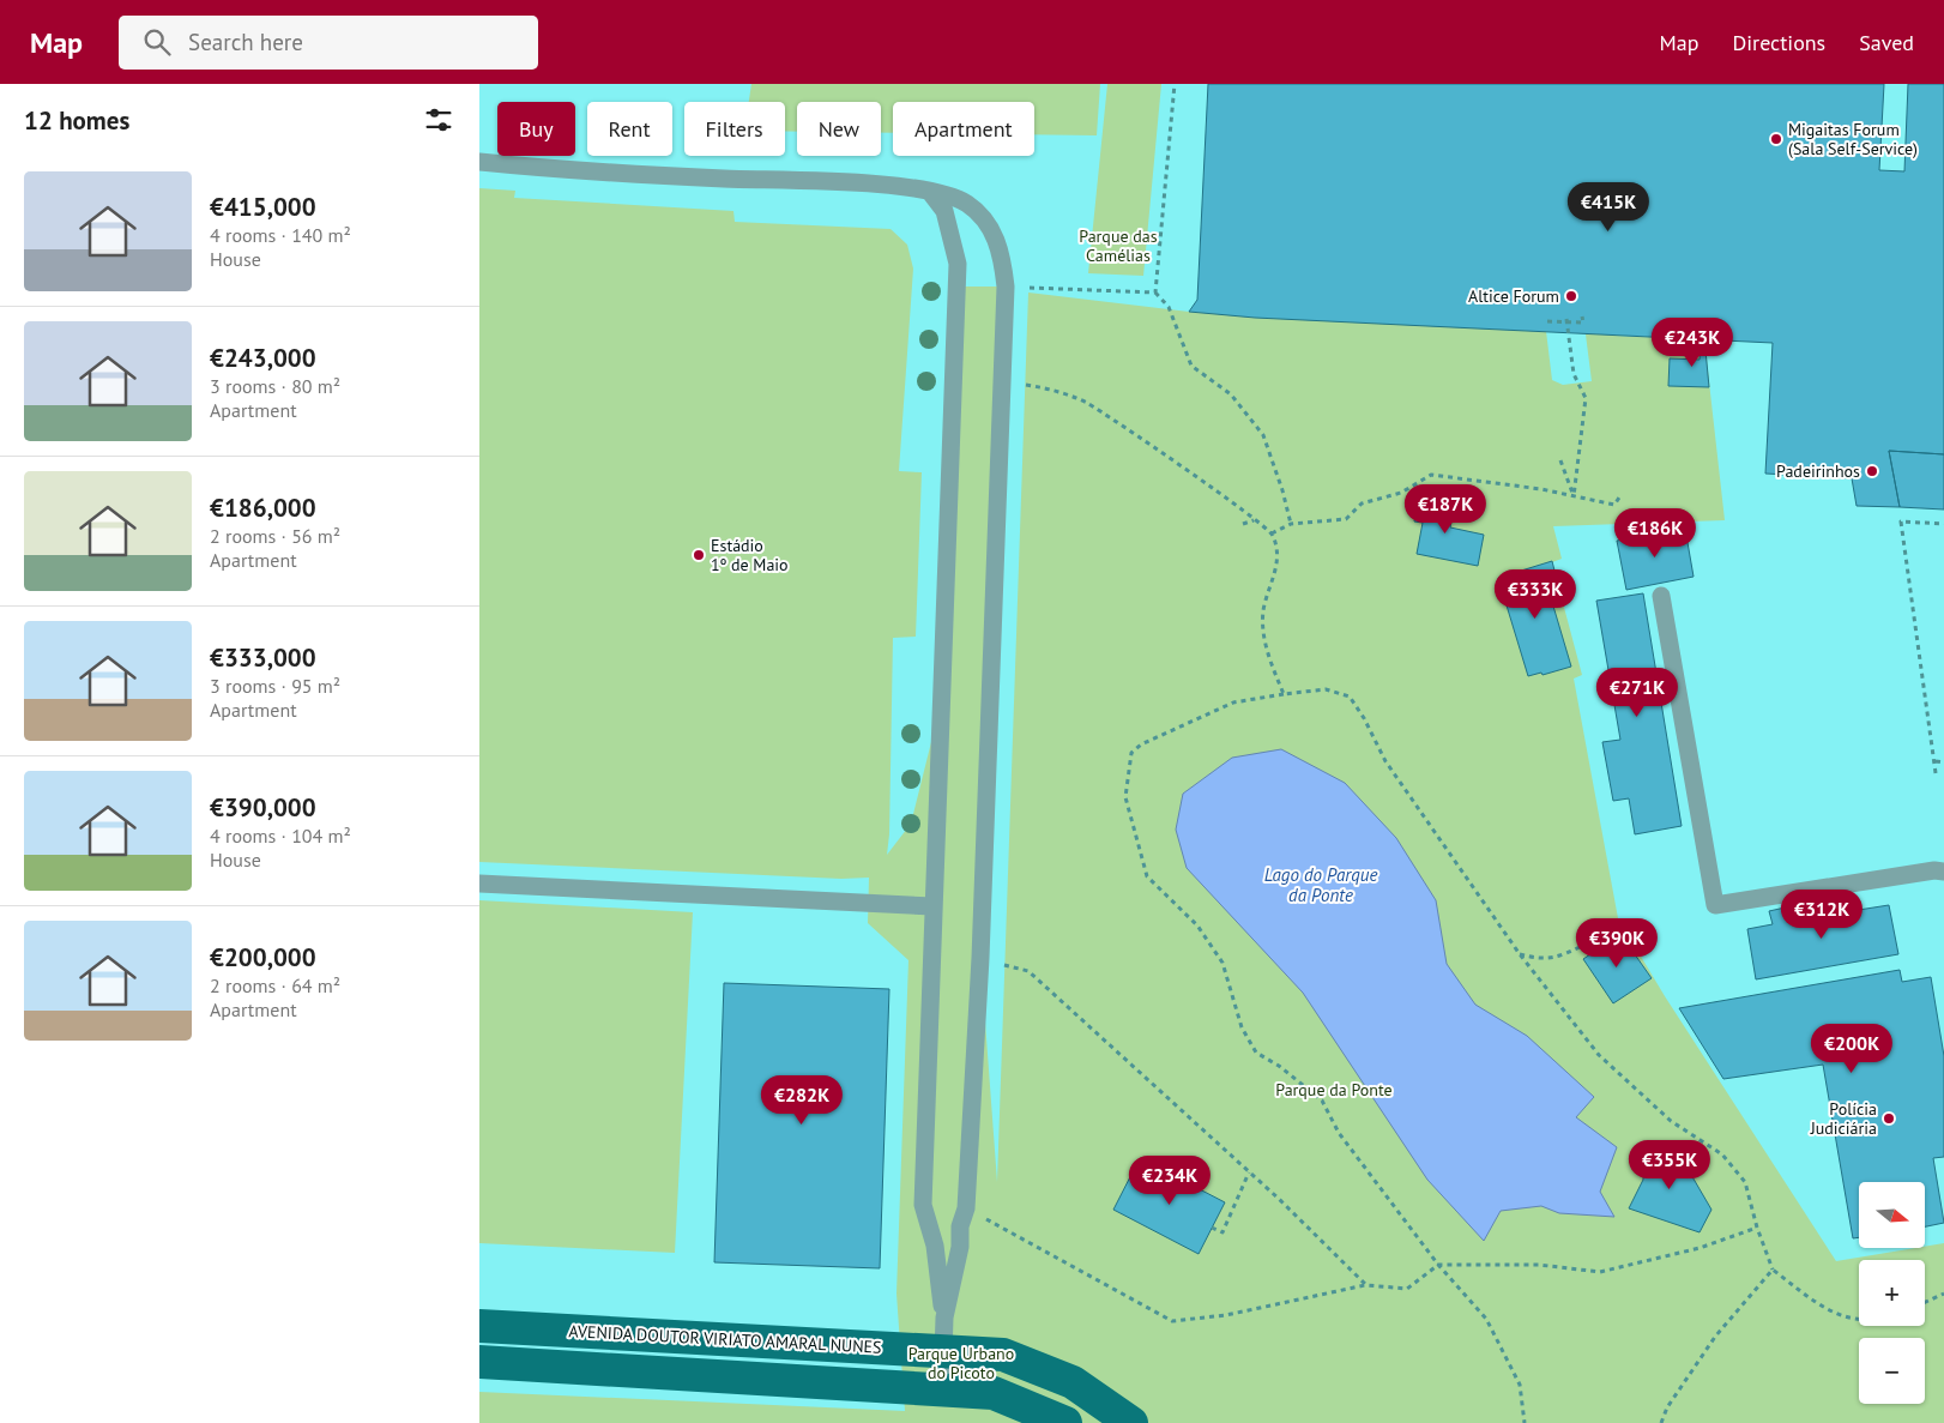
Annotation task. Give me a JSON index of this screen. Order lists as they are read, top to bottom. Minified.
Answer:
{"streets":{"main road":["AVENIDA DOUTOR VIRIATO AMARAL NUNES"]},"water":["Lago do Parque da Ponte"],"parks":["Parque das Camélias","Parque da Ponte","Parque Urbano do Picoto"],"places":["Migaitas Forum (Sala Self-Service)","Altice Forum","Padeirinhos","Estádio 1º de Maio","Polícia Judiciária"],"north":"right","page":{"header":"Map","search":"Search here","nav":["Map","Directions","Saved"],"heading":"12 homes","chip":["Buy","Rent","Filters","New","Apartment"],"list":[{"name":"€415,000","note":"4 rooms · 140 m² · House"},{"name":"€243,000","note":"3 rooms · 80 m² · Apartment"},{"name":"€186,000","note":"2 rooms · 56 m² · Apartment"},{"name":"€333,000","note":"3 rooms · 95 m² · Apartment"},{"name":"€390,000","note":"4 rooms · 104 m² · House"},{"name":"€200,000","note":"2 rooms · 64 m² · Apartment"}],"price":["€415K","€243K","€187K","€186K","€333K","€271K","€312K","€390K","€200K","€282K","€355K","€234K"],"map_buttons":["+","−"]}}
